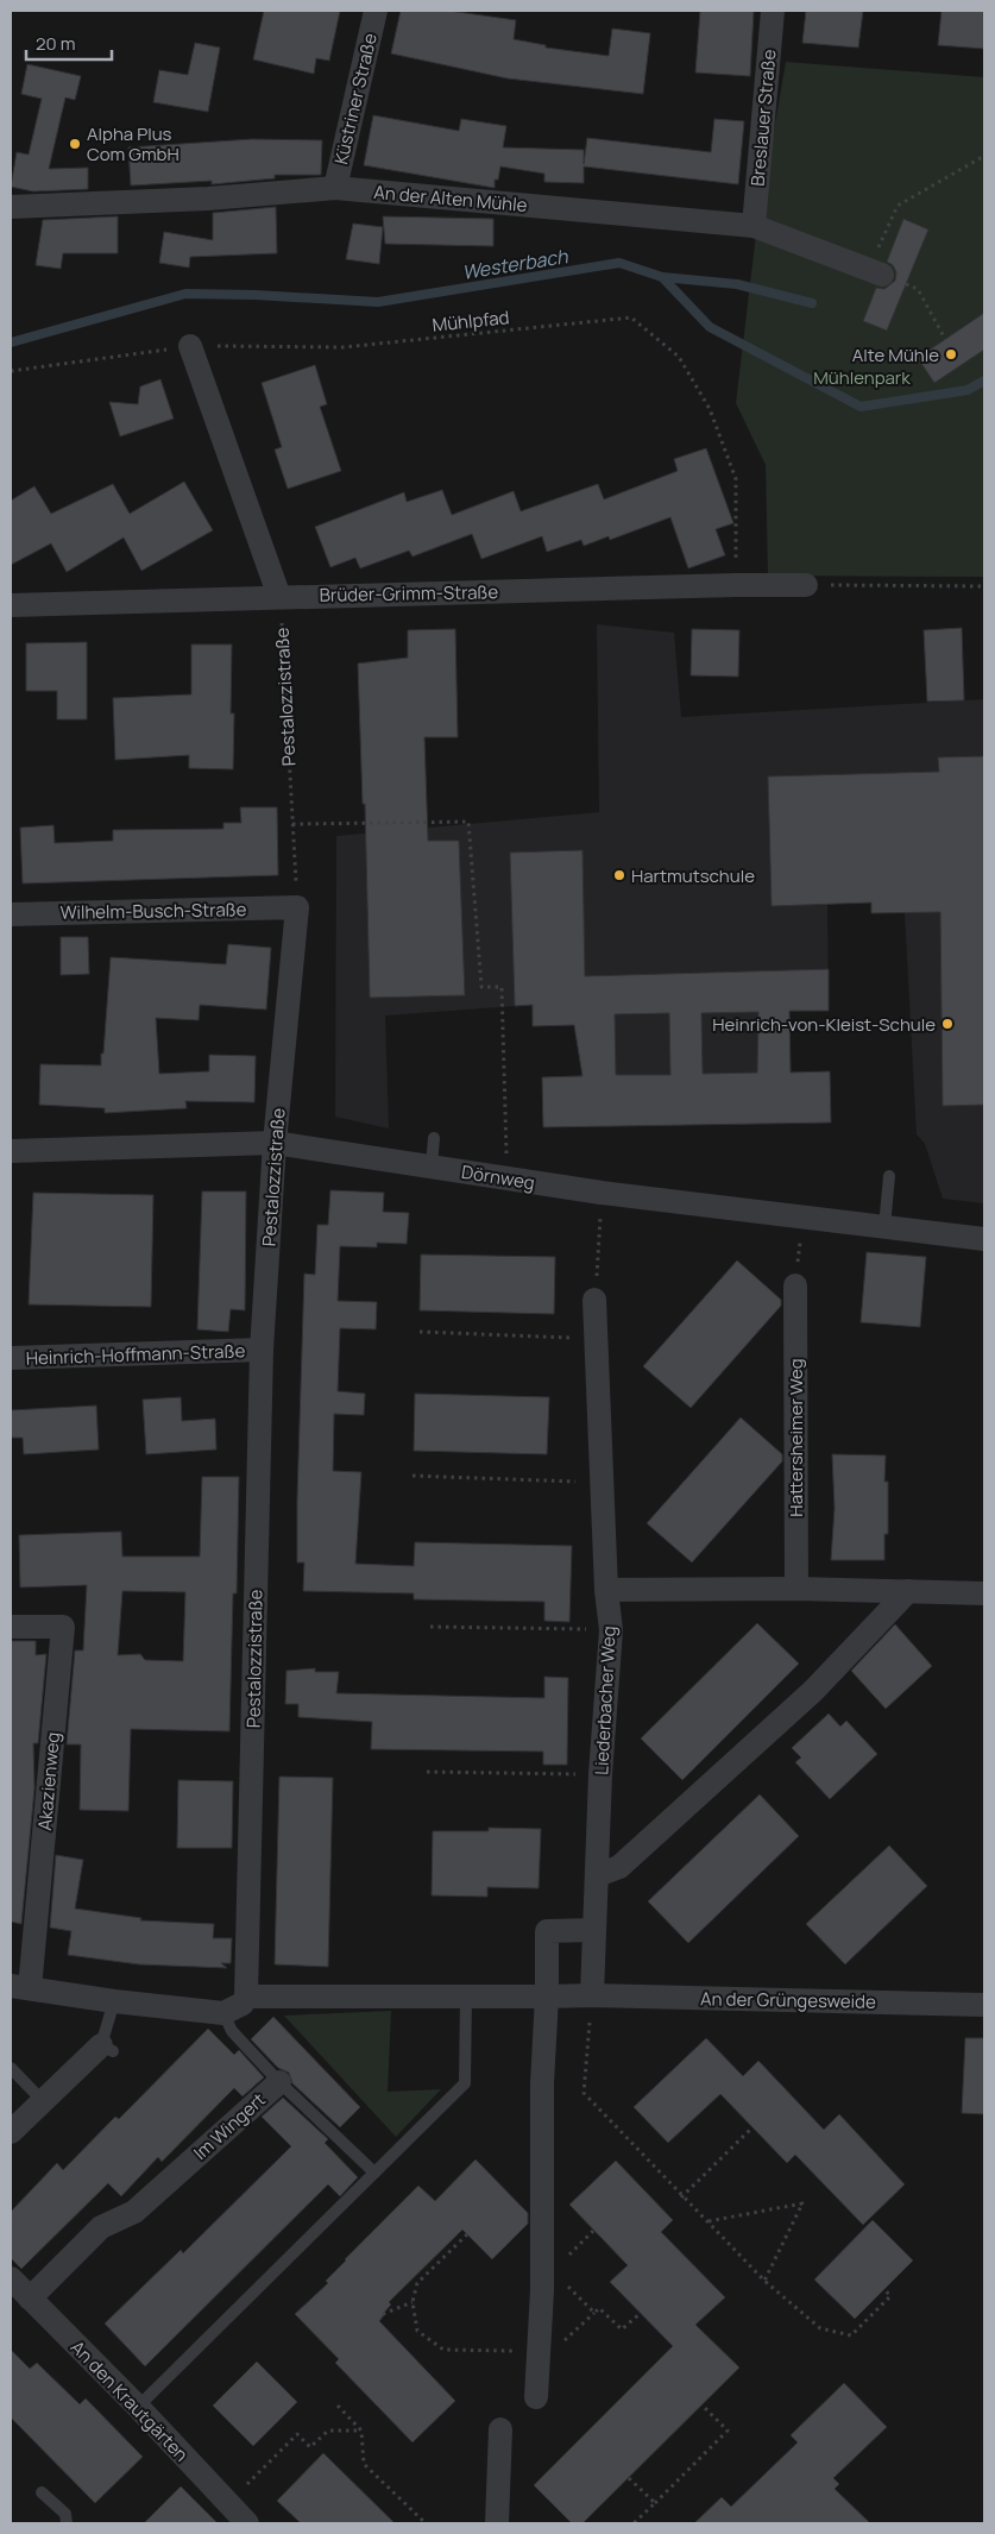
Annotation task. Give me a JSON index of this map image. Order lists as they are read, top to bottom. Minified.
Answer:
{"streets":{"street":["Küstriner Straße","Breslauer Straße","An der Alten Mühle","Brüder-Grimm-Straße","Pestalozzistraße","Wilhelm-Busch-Straße","Dörnweg","Heinrich-Hoffmann-Straße","Hattersheimer Weg","Liederbacher Weg","Akazienweg","An der Grüngesweide","Im Wingert","An den Krautgärten"],"path":["Mühlpfad"]},"crossings":[["Küstriner Straße","An der Alten Mühle"],["Breslauer Straße","An der Alten Mühle"],["Mühlpfad","Brüder-Grimm-Straße"],["Brüder-Grimm-Straße","Pestalozzistraße"],["Pestalozzistraße","Wilhelm-Busch-Straße"],["Pestalozzistraße","Dörnweg"],["Pestalozzistraße","Heinrich-Hoffmann-Straße"],["Pestalozzistraße","An der Grüngesweide"],["Liederbacher Weg","An der Grüngesweide"],["Im Wingert","An den Krautgärten"]],"water":["Westerbach"],"parks":["Mühlenpark"],"places":["Alpha Plus Com GmbH","Alte Mühle","Hartmutschule","Heinrich-von-Kleist-Schule"],"scale_bar":"20 m"}
